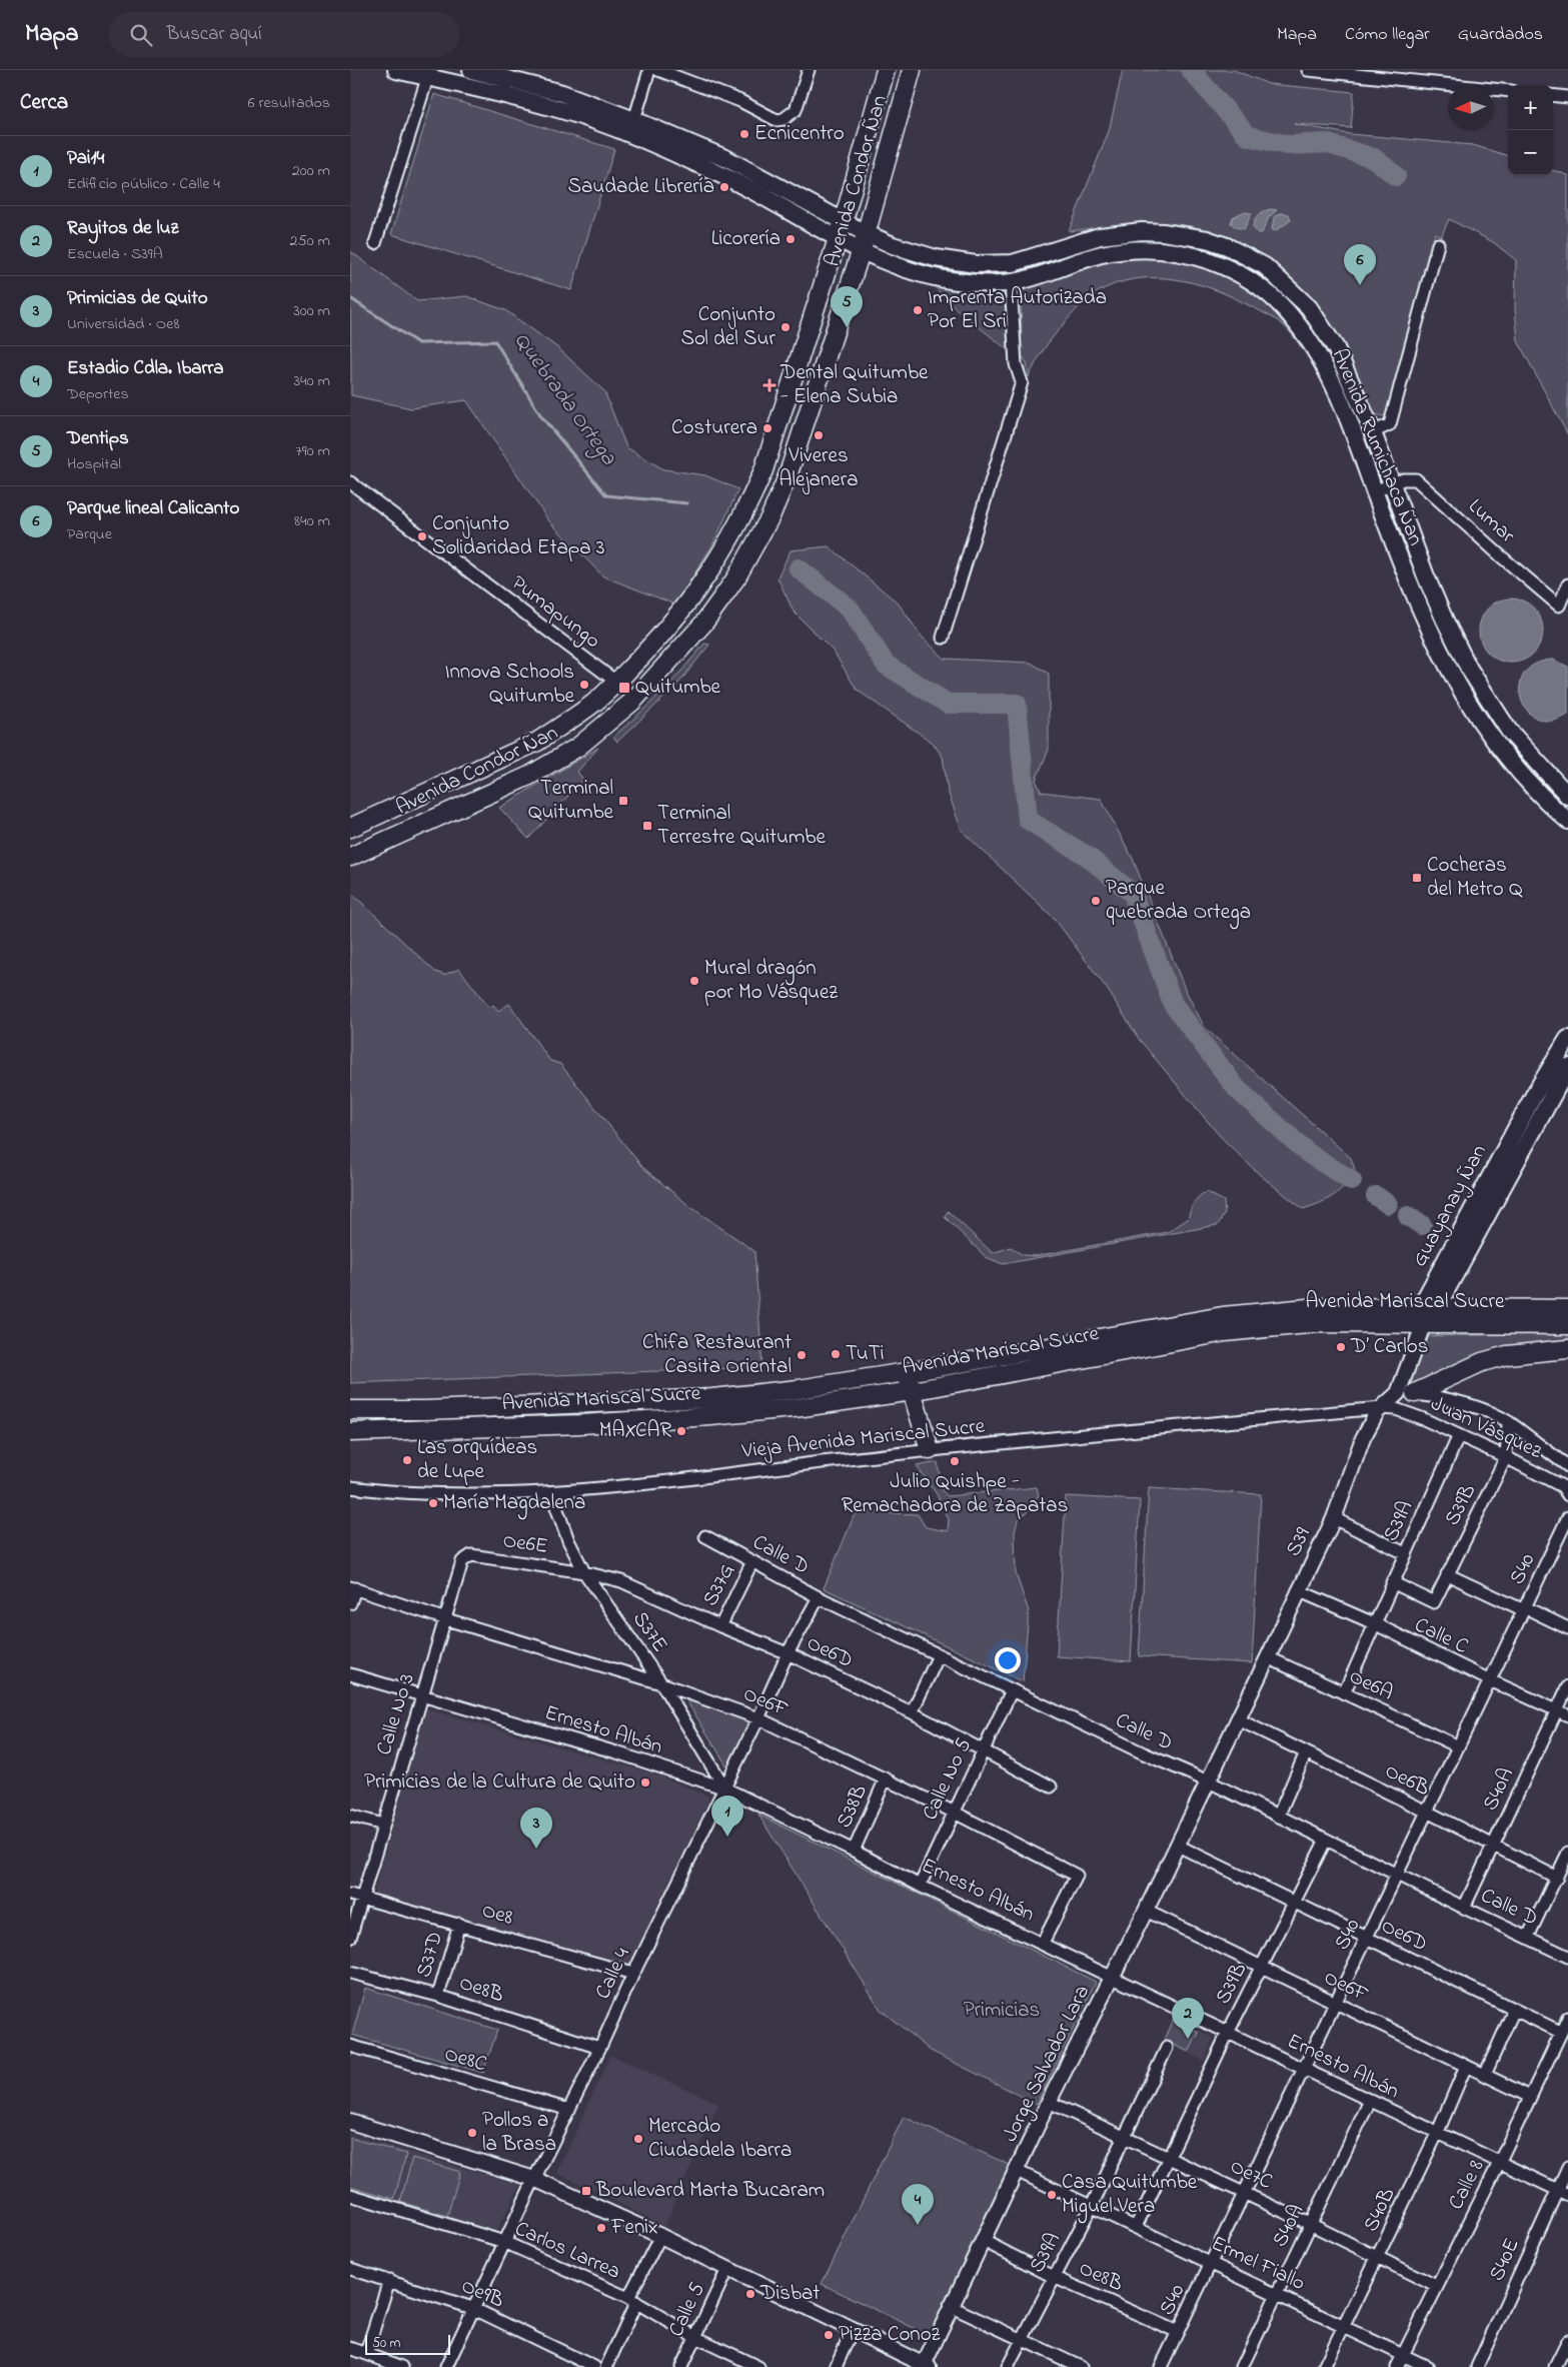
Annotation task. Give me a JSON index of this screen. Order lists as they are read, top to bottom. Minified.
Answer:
{"streets":{"main road":["Avenida Condor Ñan","Avenida Rumichaca Ñan","Guayanay Ñan","Avenida Mariscal Sucre"],"street":["Lumar","Pumapungo","Juan Vásquez","Vieja Avenida Mariscal Sucre","S39B","S39A","S39","Oe6E","Calle D","S40","S37G","S37E","Calle C","Oe6D","Oe6A","Oe6F","Calle No 3","Ernesto Albán","Calle No 5","Oe6B","S40A","S38B","Oe8","S37D","Calle 4","Oe8B","Oe8C","Jorge Salvador Lara","Oe7C","Calle 8","S40B","Carlos Larrea","S40E","Ermel Fiallo","Oe9B","Calle 5"]},"crossings":[["Avenida Condor Ñan","Avenida Rumichaca Ñan"],["Avenida Condor Ñan","Pumapungo"],["Avenida Rumichaca Ñan","Lumar"],["Guayanay Ñan","Avenida Mariscal Sucre"],["Juan Vásquez","Vieja Avenida Mariscal Sucre"],["Juan Vásquez","S39B"],["Juan Vásquez","S39A"],["Juan Vásquez","S39"],["Vieja Avenida Mariscal Sucre","S39"],["Vieja Avenida Mariscal Sucre","S37E"],["S39B","S39A"],["S39B","Calle D"],["S39B","Oe6D"],["S39B","Oe6F"],["S39B","Ernesto Albán"],["S39B","Oe7C"],["S39B","Ermel Fiallo"],["S39A","Calle C"],["S39A","Oe6A"],["S39A","Oe8B"],["S39A","Oe7C"],["S39A","Ermel Fiallo"],["S39","Calle D"],["S39","Calle C"],["S39","Oe6A"],["S39","Oe6B"],["S39","Jorge Salvador Lara"],["Oe6E","S37E"],["Oe6E","Oe6D"],["Oe6E","Calle No 3"],["Calle D","S40"],["Calle D","S37G"],["Calle D","Calle No 5"],["Calle D","S40A"],["Calle D","Calle 4"],["Calle D","Jorge Salvador Lara"],["S40","Calle C"],["S40","Oe6D"],["S40","Oe6A"],["S40","Oe6F"],["S40","Ernesto Albán"],["S40","Oe6B"],["S40","Oe8B"],["S40","Oe7C"],["S40","Ermel Fiallo"],["S37G","Oe6D"],["S37E","Oe6D"],["S37E","Oe6F"],["S37E","Ernesto Albán"],["S37E","Calle 4"],["Calle C","S40A"],["Oe6D","Calle No 5"],["Oe6D","Calle 4"],["Oe6D","Jorge Salvador Lara"],["Oe6D","Calle 8"],["Oe6F","Calle No 3"],["Oe6F","Ernesto Albán"],["Oe6F","Calle No 5"],["Oe6F","S38B"],["Oe6F","Calle 4"],["Oe6F","Jorge Salvador Lara"],["Oe6F","Calle 8"],["Oe6F","S40B"],["Calle No 3","Ernesto Albán"],["Calle No 3","Oe8"],["Ernesto Albán","Calle No 5"],["Ernesto Albán","S40A"],["Ernesto Albán","S38B"],["Ernesto Albán","Calle 4"],["Ernesto Albán","Jorge Salvador Lara"],["Ernesto Albán","Calle 8"],["Ernesto Albán","S40B"],["Ernesto Albán","S40E"],["Oe6B","S40A"],["S40A","Oe7C"],["S40A","Ermel Fiallo"],["Oe8","S37D"],["Oe8","Calle 4"],["S37D","Oe8B"],["Calle 4","Oe8B"],["Calle 4","Oe8C"],["Calle 4","Carlos Larrea"],["Calle 4","Oe9B"],["Oe8B","Jorge Salvador Lara"],["Jorge Salvador Lara","Oe7C"],["Jorge Salvador Lara","Ermel Fiallo"],["Oe7C","Calle 8"],["Oe7C","S40B"],["Calle 8","Ermel Fiallo"],["S40B","Ermel Fiallo"],["Carlos Larrea","Calle 5"]],"water":["Quebrada Ortega"],"parks":["Primicias"],"places":{"other":["Ecnicentro","Saudade Librería","Licorería","Imprenta Autorizada Por El Sri","Conjunto Sol del Sur","Costurera","Viveres Alejanera","Conjunto Solidaridad Etapa 3","Innova Schools Quitumbe","Parque quebrada Ortega","Mural dragón por Mo Vásquez","D’ Carlos","TuTi","Chifa Restaurant Casita Oriental","MAXCAR","Las orquídeas de Lupe","Julio Quishpe - Remachadora de Zapatas","María Magdalena","Primicias de la Cultura de Quito","Pollos a la Brasa","Mercado Ciudadela Ibarra","Casa Quitumbe Miguel Vera","Fenix","Disbat","Pizza Conoz"],"health":["Dental Quitumbe - Elena Subia"],"transit":["Quitumbe","Terminal Quitumbe","Terminal Terrestre Quitumbe","Cocheras del Metro Q","Boulevard Marta Bucaram"]},"scale_bar":"50 m","north":"left","page":{"header":"Mapa","search":"Buscar aquí","nav":["Mapa","Cómo llegar","Guardados"],"heading":["Cerca","6 resultados"],"map_buttons":["+","−"],"list":[{"mark":"1","name":"Pai14","note":"Edificio público · Calle 4","value":"200 m"},{"mark":"2","name":"Rayitos de luz","note":"Escuela · S39A","value":"250 m"},{"mark":"3","name":"Primicias de Quito","note":"Universidad · Oe8","value":"300 m"},{"mark":"4","name":"Estadio Cdla. Ibarra","note":"Deportes","value":"340 m"},{"mark":"5","name":"Dentips","note":"Hospital","value":"790 m"},{"mark":"6","name":"Parque lineal Calicanto","note":"Parque","value":"840 m"}],"pins":["6","5","1","3","2","4"],"scale":"50 m"}}
